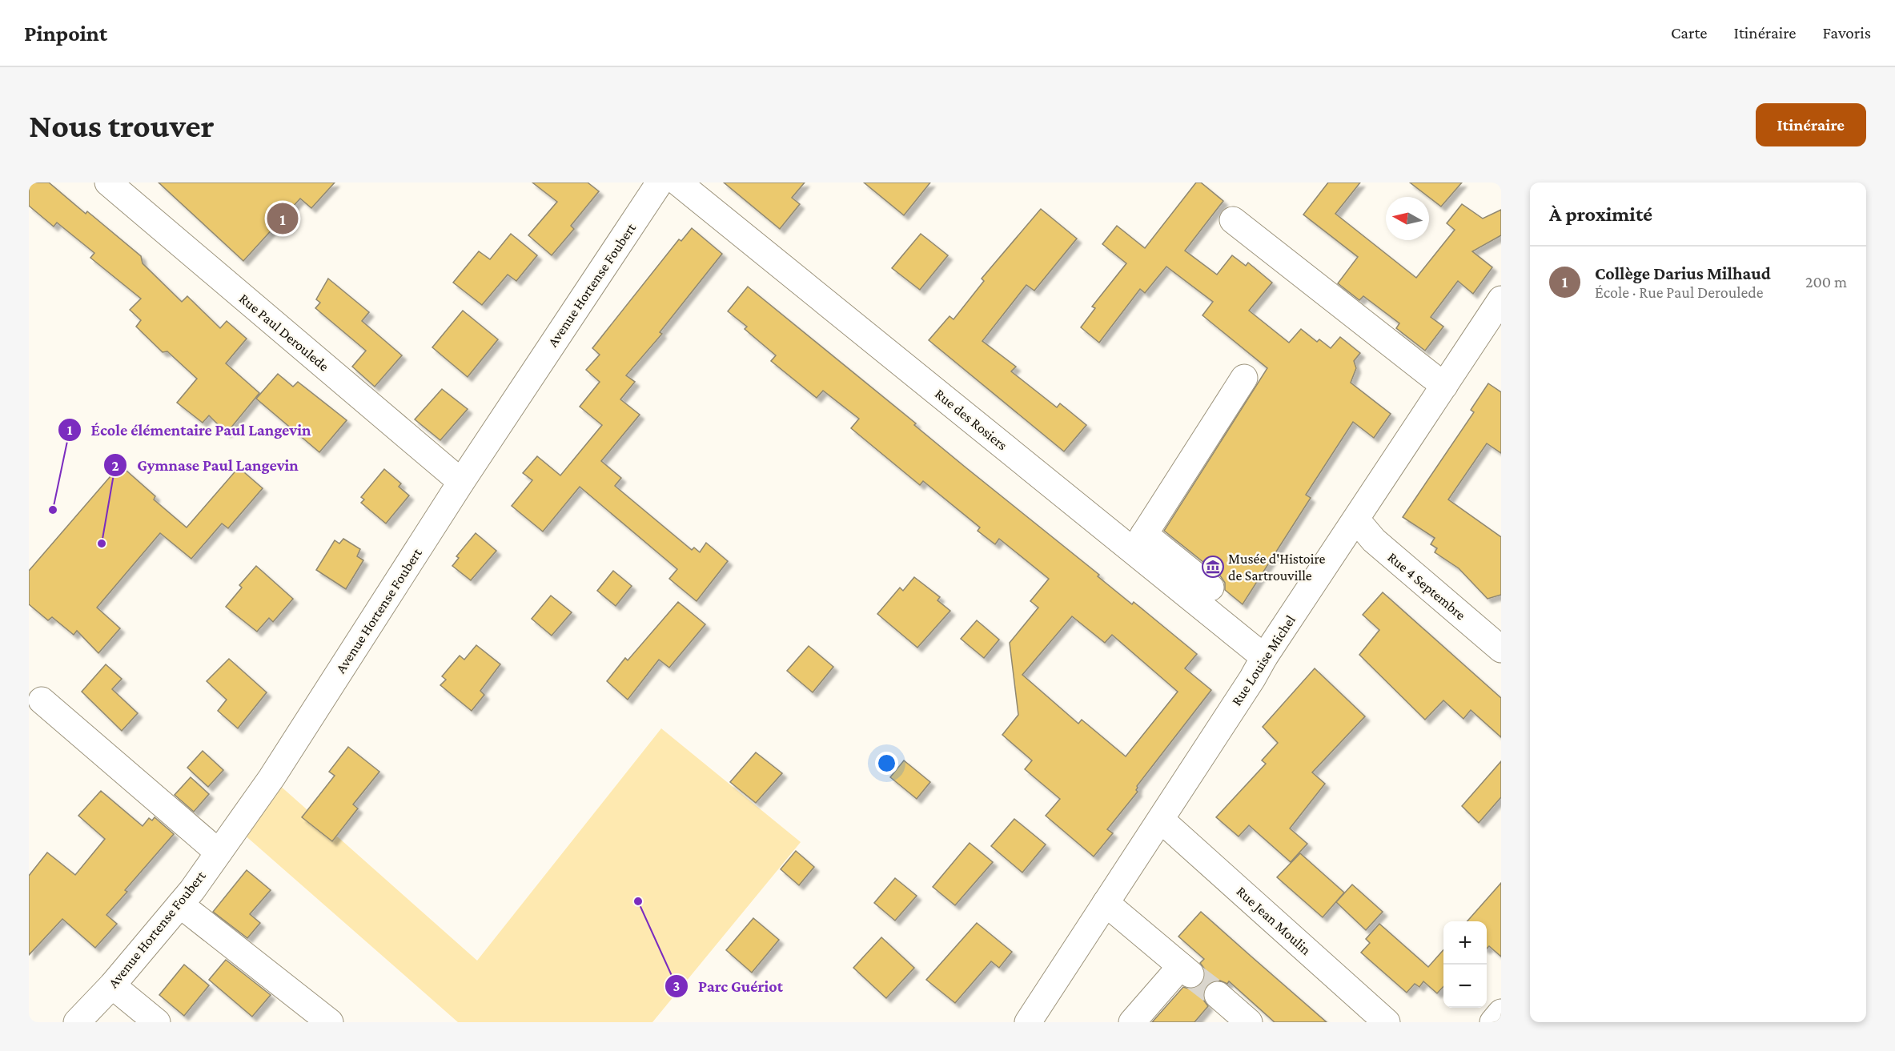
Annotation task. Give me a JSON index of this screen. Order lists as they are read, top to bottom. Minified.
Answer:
{"streets":{"street":["Avenue Hortense Foubert","Rue Paul Deroulede","Rue des Rosiers","Rue 4 Septembre","Rue Louise Michel","Rue Jean Moulin"]},"crossings":[["Avenue Hortense Foubert","Rue Paul Deroulede"],["Rue des Rosiers","Rue Louise Michel"],["Rue 4 Septembre","Rue Louise Michel"],["Rue Louise Michel","Rue Jean Moulin"]],"places":{"other":["École élémentaire Paul Langevin","Gymnase Paul Langevin","Parc Guériot"],"museum":["Musée d'Histoire de Sartrouville"]},"north":"left","page":{"header":"Pinpoint","nav":["Carte","Itinéraire","Favoris"],"buttons":"Itinéraire","title":"Nous trouver","heading":"À proximité","pins":"1","list":[{"mark":"1","name":"Collège Darius Milhaud","note":"École · Rue Paul Deroulede","value":"200 m"}],"map_buttons":["+","−"]}}
